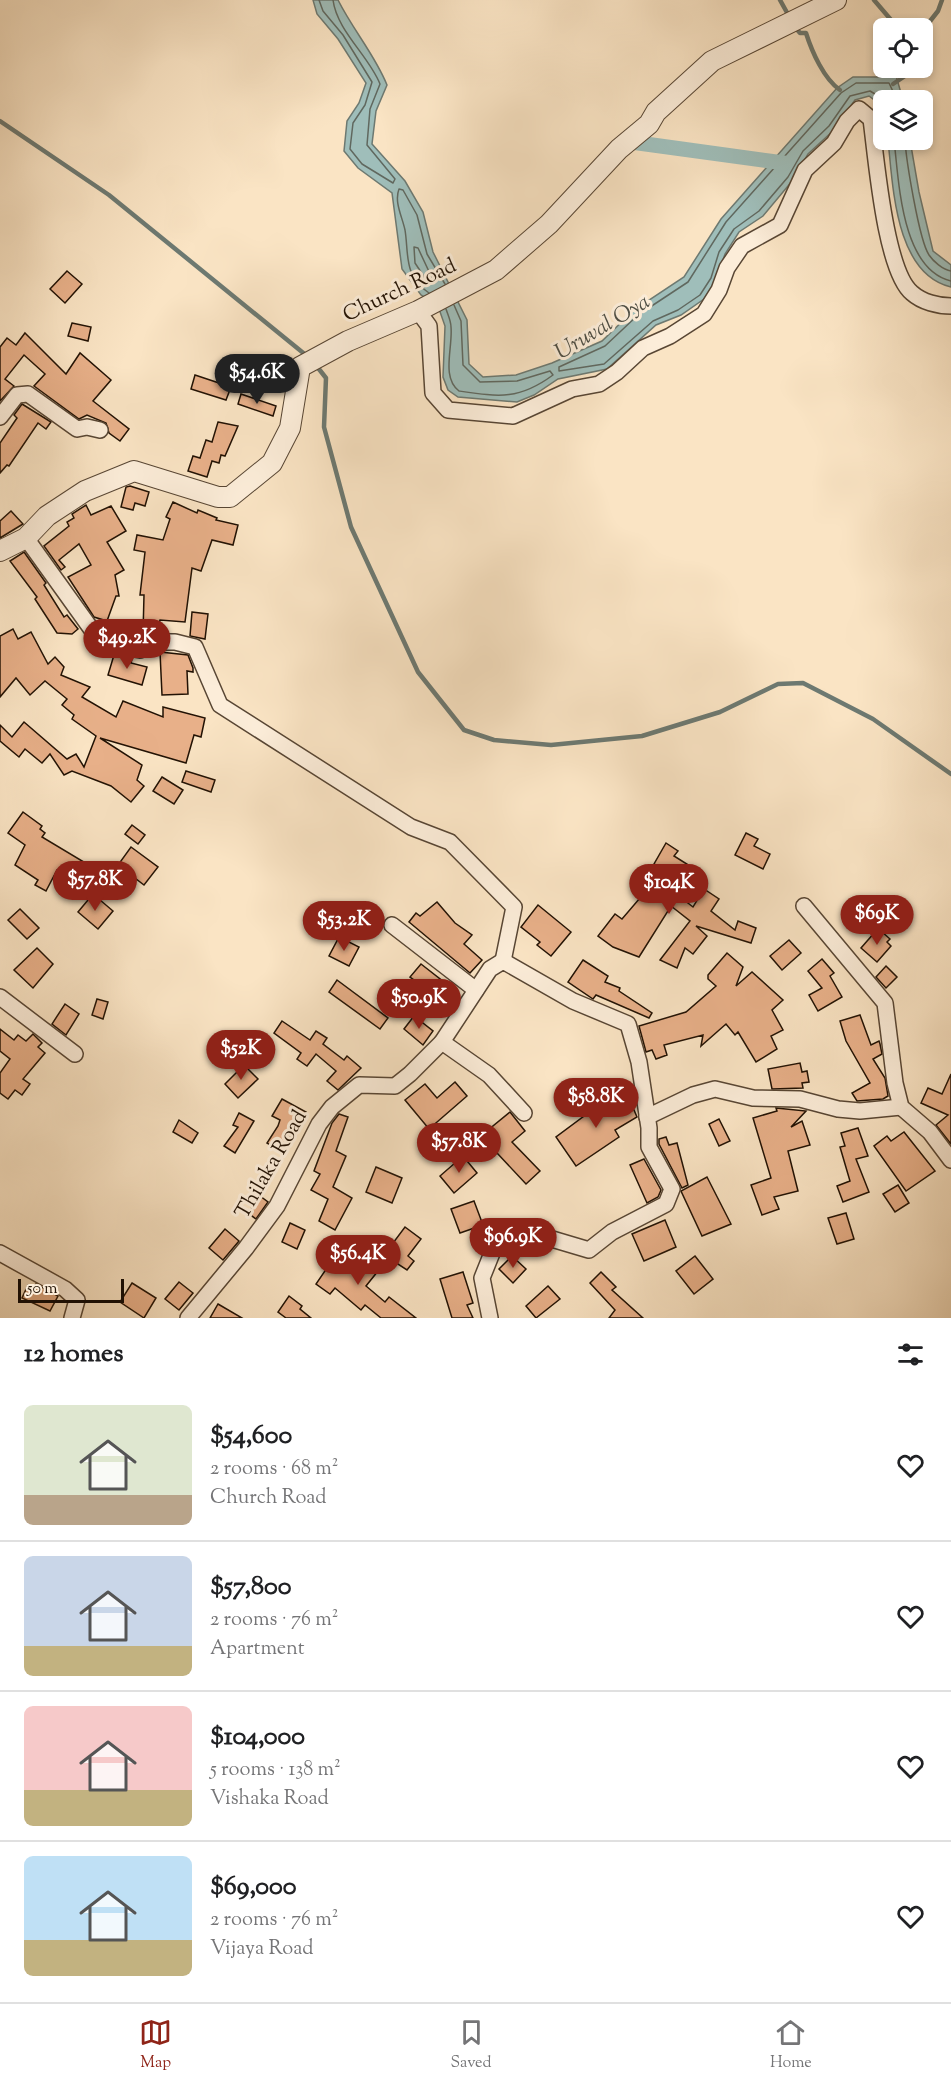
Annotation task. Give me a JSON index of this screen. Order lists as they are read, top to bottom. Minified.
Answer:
{"streets":{"street":["Church Road","Thilaka Road"]},"water":["Uruval Oya"],"scale_bar":"50 m","page":{"price":["$54.6K","$49.2K","$57.8K","$104K","$69K","$53.2K","$50.9K","$52K","$58.8K","$57.8K","$96.9K","$56.4K"],"scale":"50 m","heading":"12 homes","list":[{"name":"$54,600","note":"2 rooms · 68 m² · Church Road"},{"name":"$57,800","note":"2 rooms · 76 m² · Apartment"},{"name":"$104,000","note":"5 rooms · 138 m² · Vishaka Road"},{"name":"$69,000","note":"2 rooms · 76 m² · Vijaya Road"}],"tabs":["Map","Saved","Home"]}}
